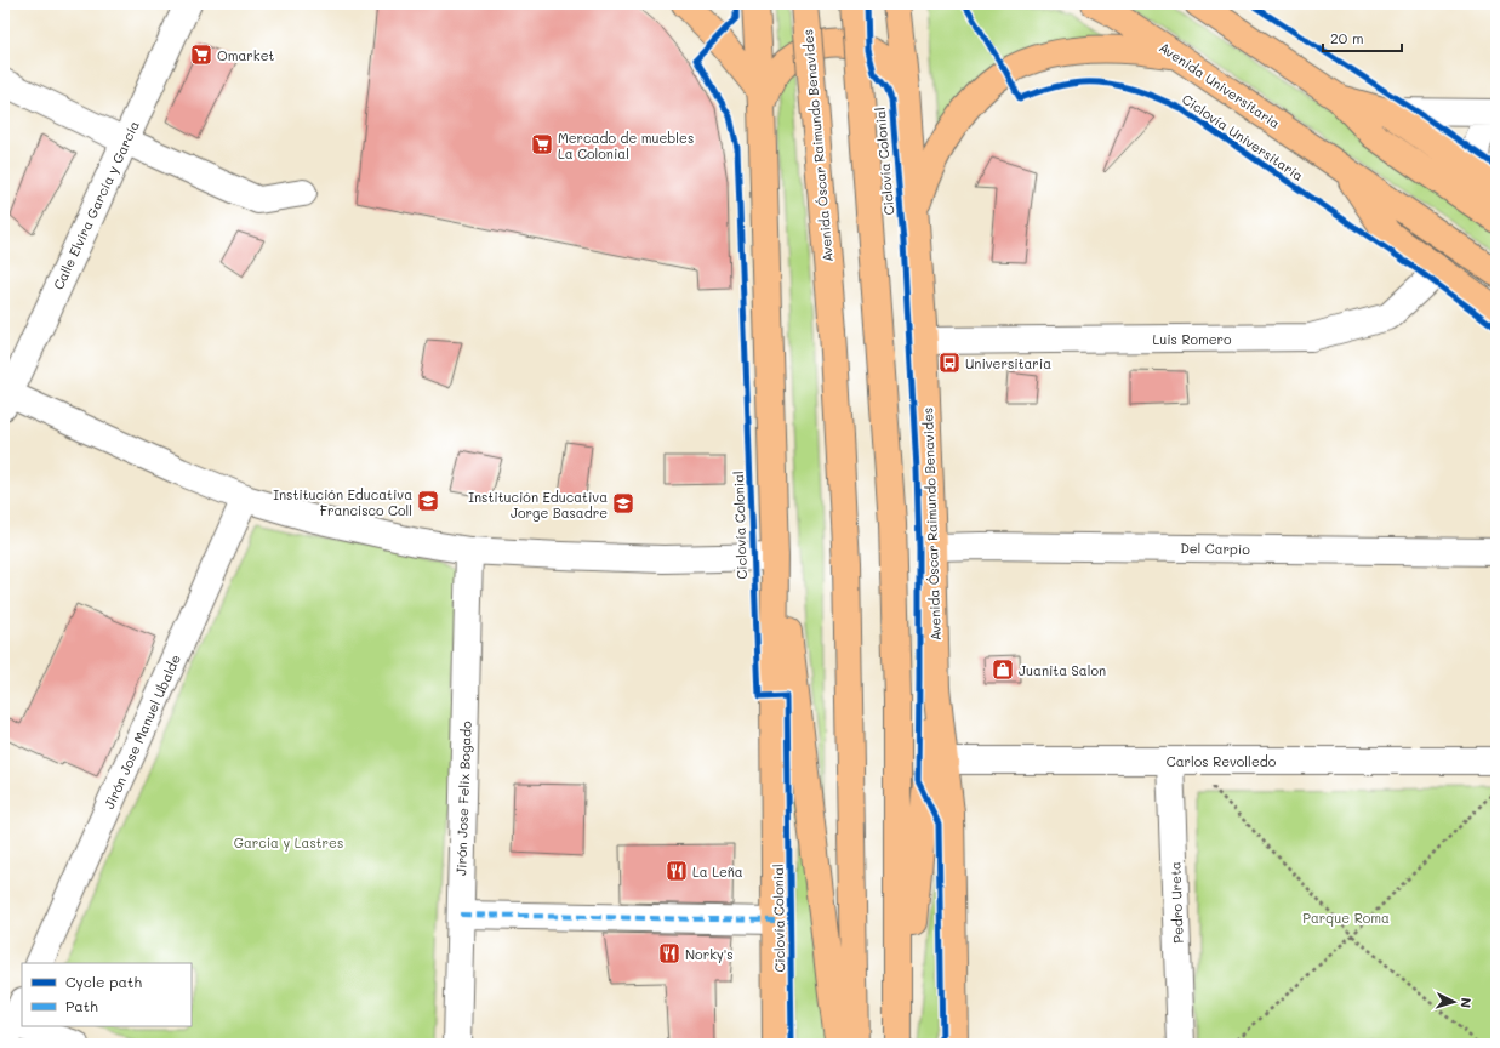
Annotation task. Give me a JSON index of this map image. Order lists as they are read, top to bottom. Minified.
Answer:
{"streets":{"main road":["Avenida Universitaria","Avenida Óscar Raimundo Benavides"],"street":["Calle Elvira García y García","Luis Romero","Del Carpio","Jirón Jose Manuel Ubalde","Carlos Revolledo","Jirón Jose Felix Bogado","Pedro Ureta"],"cycle path":["Ciclovía Universitaria","Ciclovía Colonial"]},"crossings":[["Avenida Universitaria","Luis Romero"],["Avenida Óscar Raimundo Benavides","Luis Romero"],["Avenida Óscar Raimundo Benavides","Del Carpio"],["Avenida Óscar Raimundo Benavides","Carlos Revolledo"],["Carlos Revolledo","Pedro Ureta"]],"parks":["Garcia y Lastres","Parque Roma"],"places":{"supermarket":["Omarket","Mercado de muebles La Colonial"],"bus stop":["Universitaria"],"school or university":["Institución Educativa Francisco Coll","Institución Educativa Jorge Basadre"],"shop":["Juanita Salon"],"restaurant":["La Leña","Norky's"]},"legend":["Cycle path","Path"],"scale_bar":"20 m","north":"right"}
